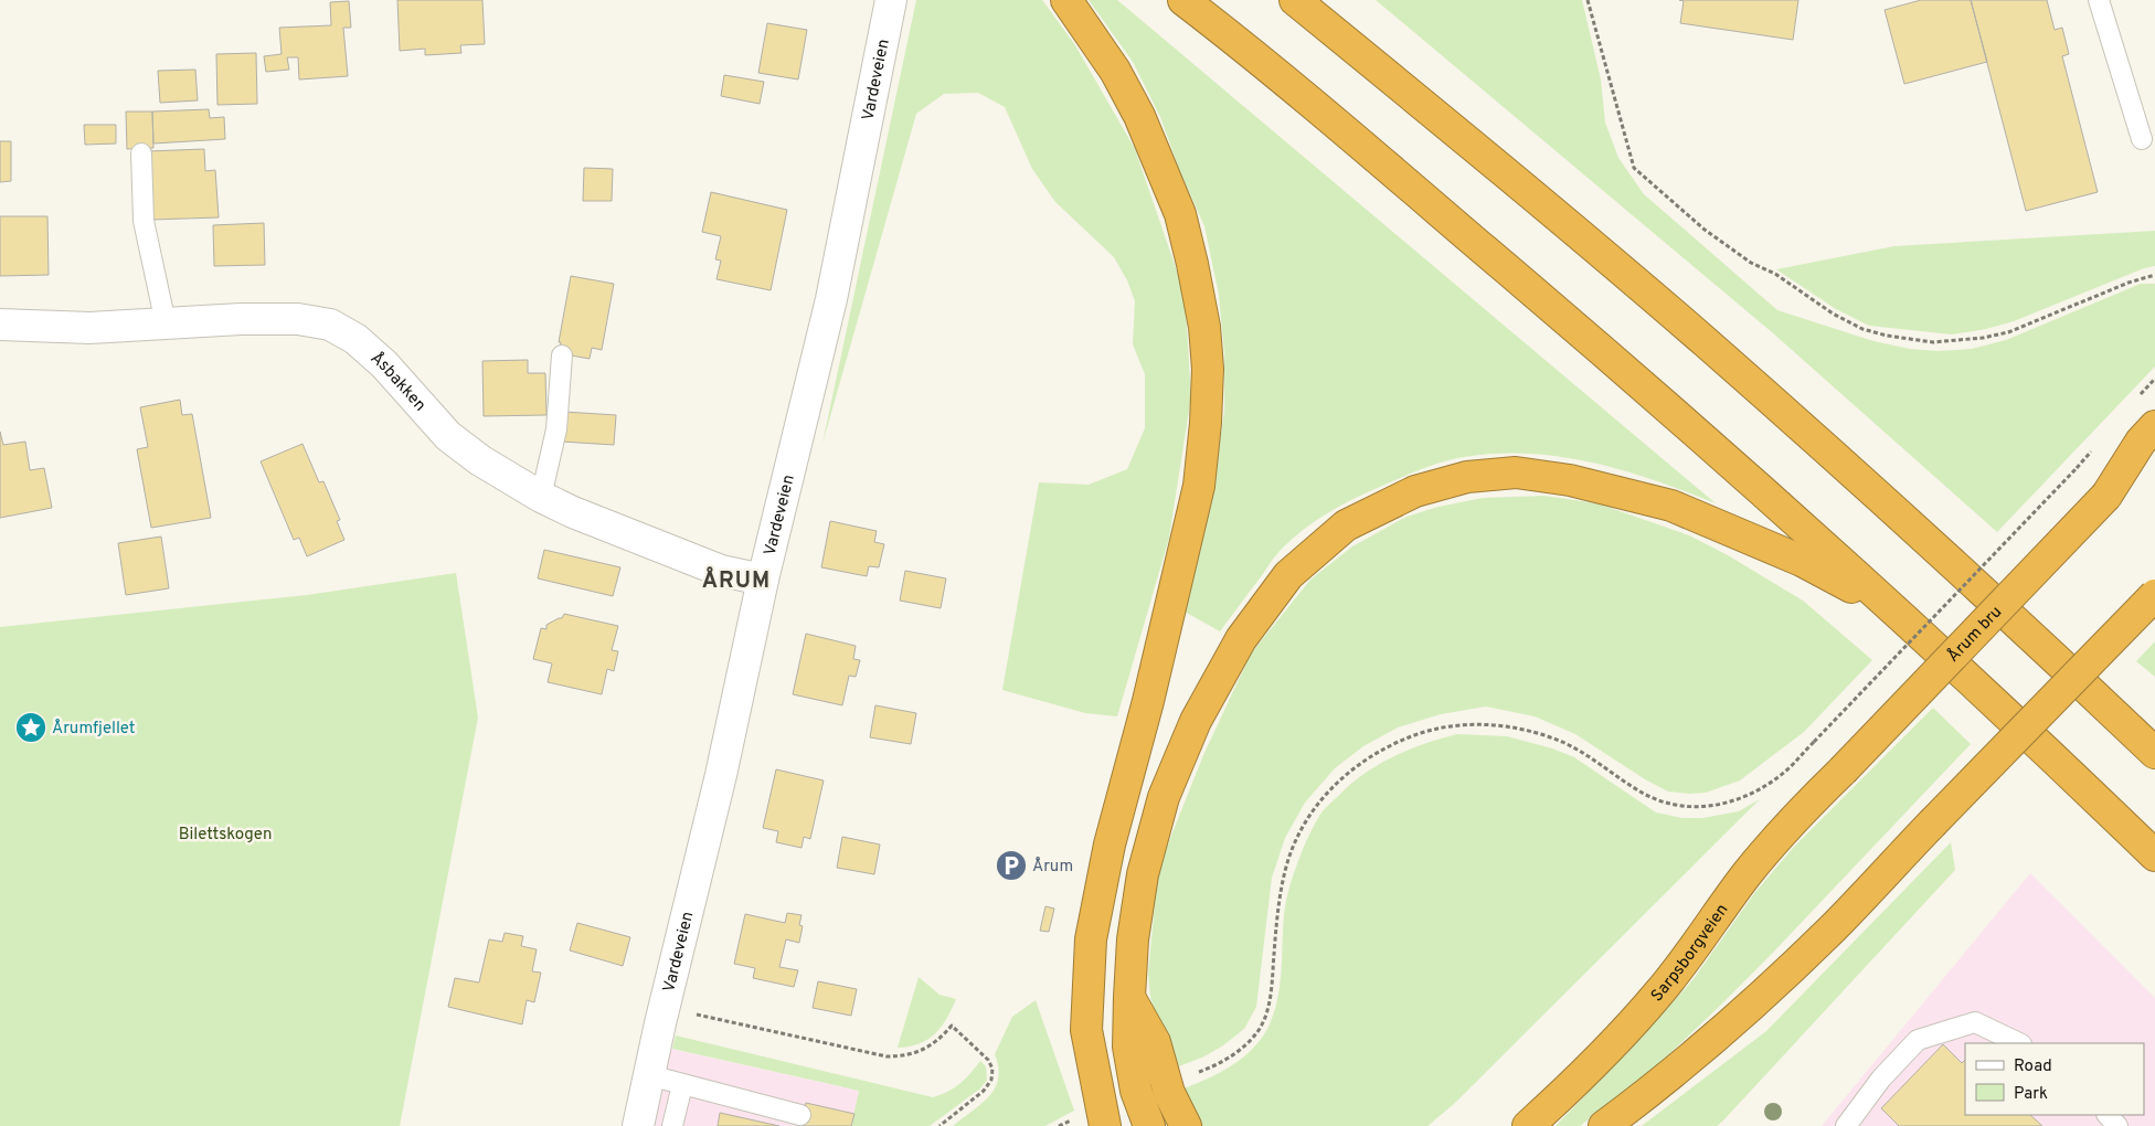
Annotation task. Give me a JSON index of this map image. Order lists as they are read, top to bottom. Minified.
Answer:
{"streets":{"highway":["Årum bru","Sarpsborgveien"],"street":["Vardeveien","Åsbakken"]},"crossings":[["Vardeveien","Åsbakken"],["Årum bru","Sarpsborgveien"]],"districts":["ÅRUM"],"parks":["Bilettskogen"],"places":{"place":["Årumfjellet"],"parking":["Årum"]},"legend":["Road","Park"]}
